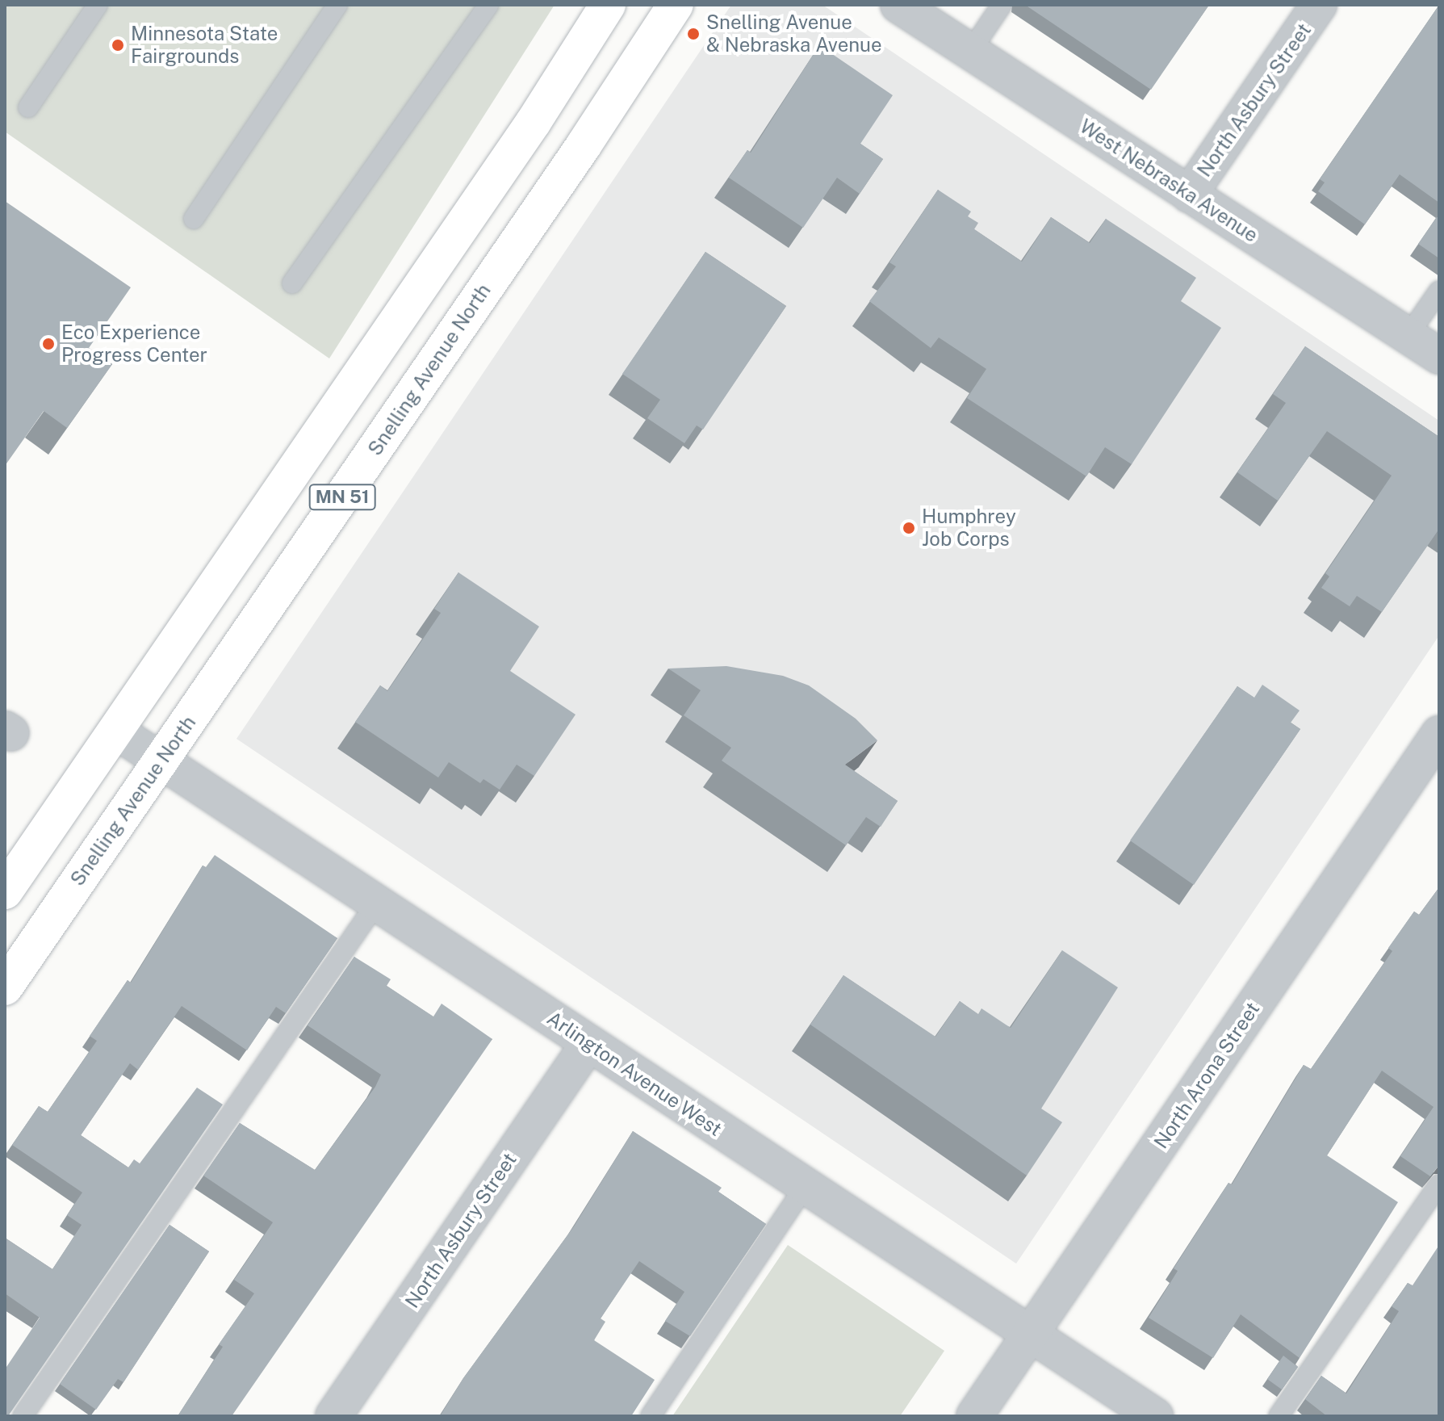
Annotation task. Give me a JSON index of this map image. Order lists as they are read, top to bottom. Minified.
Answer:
{"streets":{"main road":["Snelling Avenue North","MN 51"],"street":["North Asbury Street","West Nebraska Avenue","Arlington Avenue West","North Arona Street"]},"crossings":[["North Asbury Street","West Nebraska Avenue"],["North Asbury Street","Arlington Avenue West"],["Snelling Avenue North","Arlington Avenue West"],["MN 51","Arlington Avenue West"],["Arlington Avenue West","North Arona Street"]],"places":["Snelling Avenue & Nebraska Avenue","Minnesota State Fairgrounds","Eco Experience Progress Center","Humphrey Job Corps"]}
